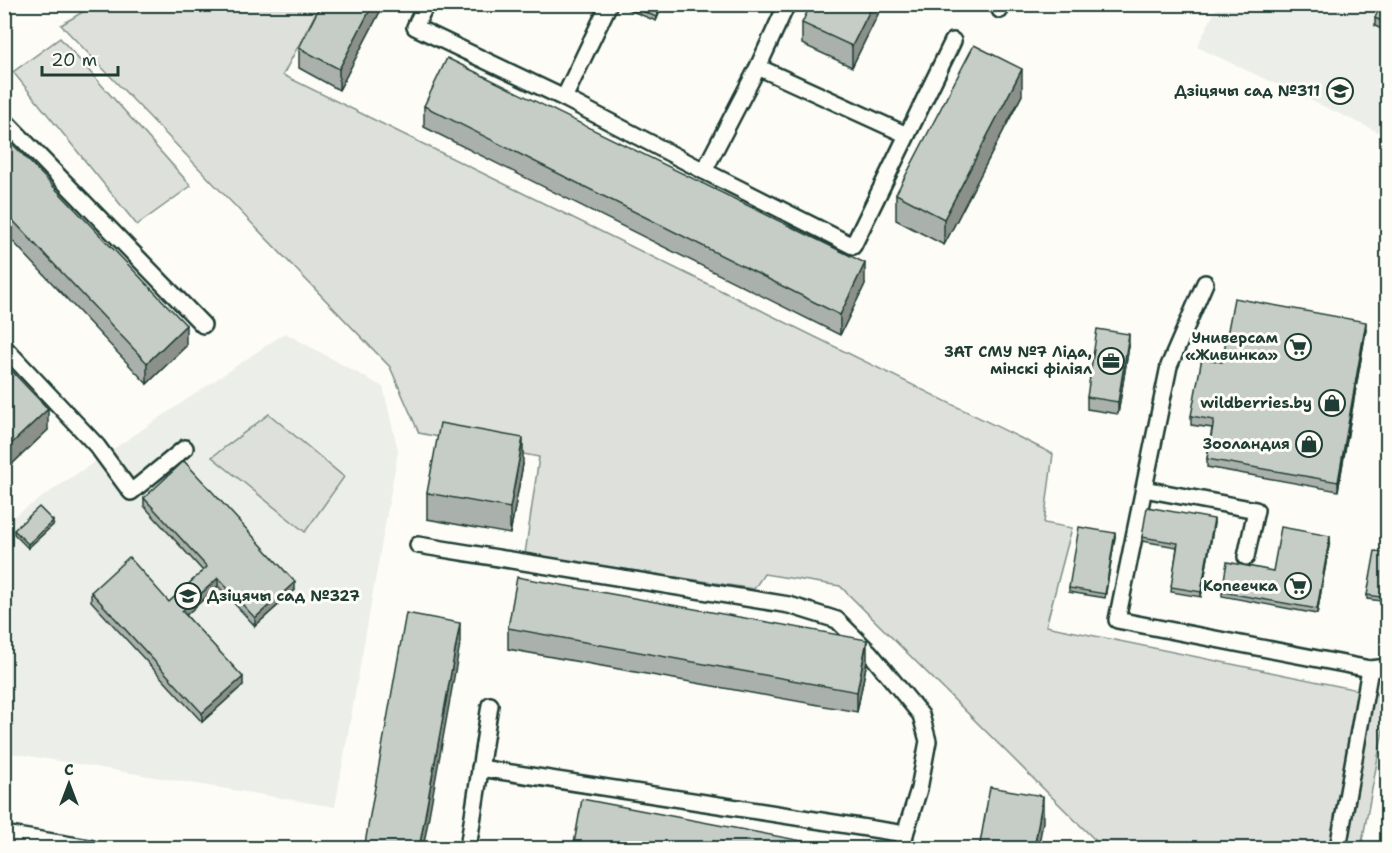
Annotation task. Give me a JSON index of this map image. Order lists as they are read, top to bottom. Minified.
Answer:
{"places":{"school or university":["Дзіцячы сад №311","Дзіцячы сад №327"],"supermarket":["Универсам «Живинка»","Копеечка"],"office":["ЗАТ СМУ №7 Ліда, мінскі філіял"],"shop":["wildberries.by","Зооландия"]},"scale_bar":"20 m","north":"top"}
